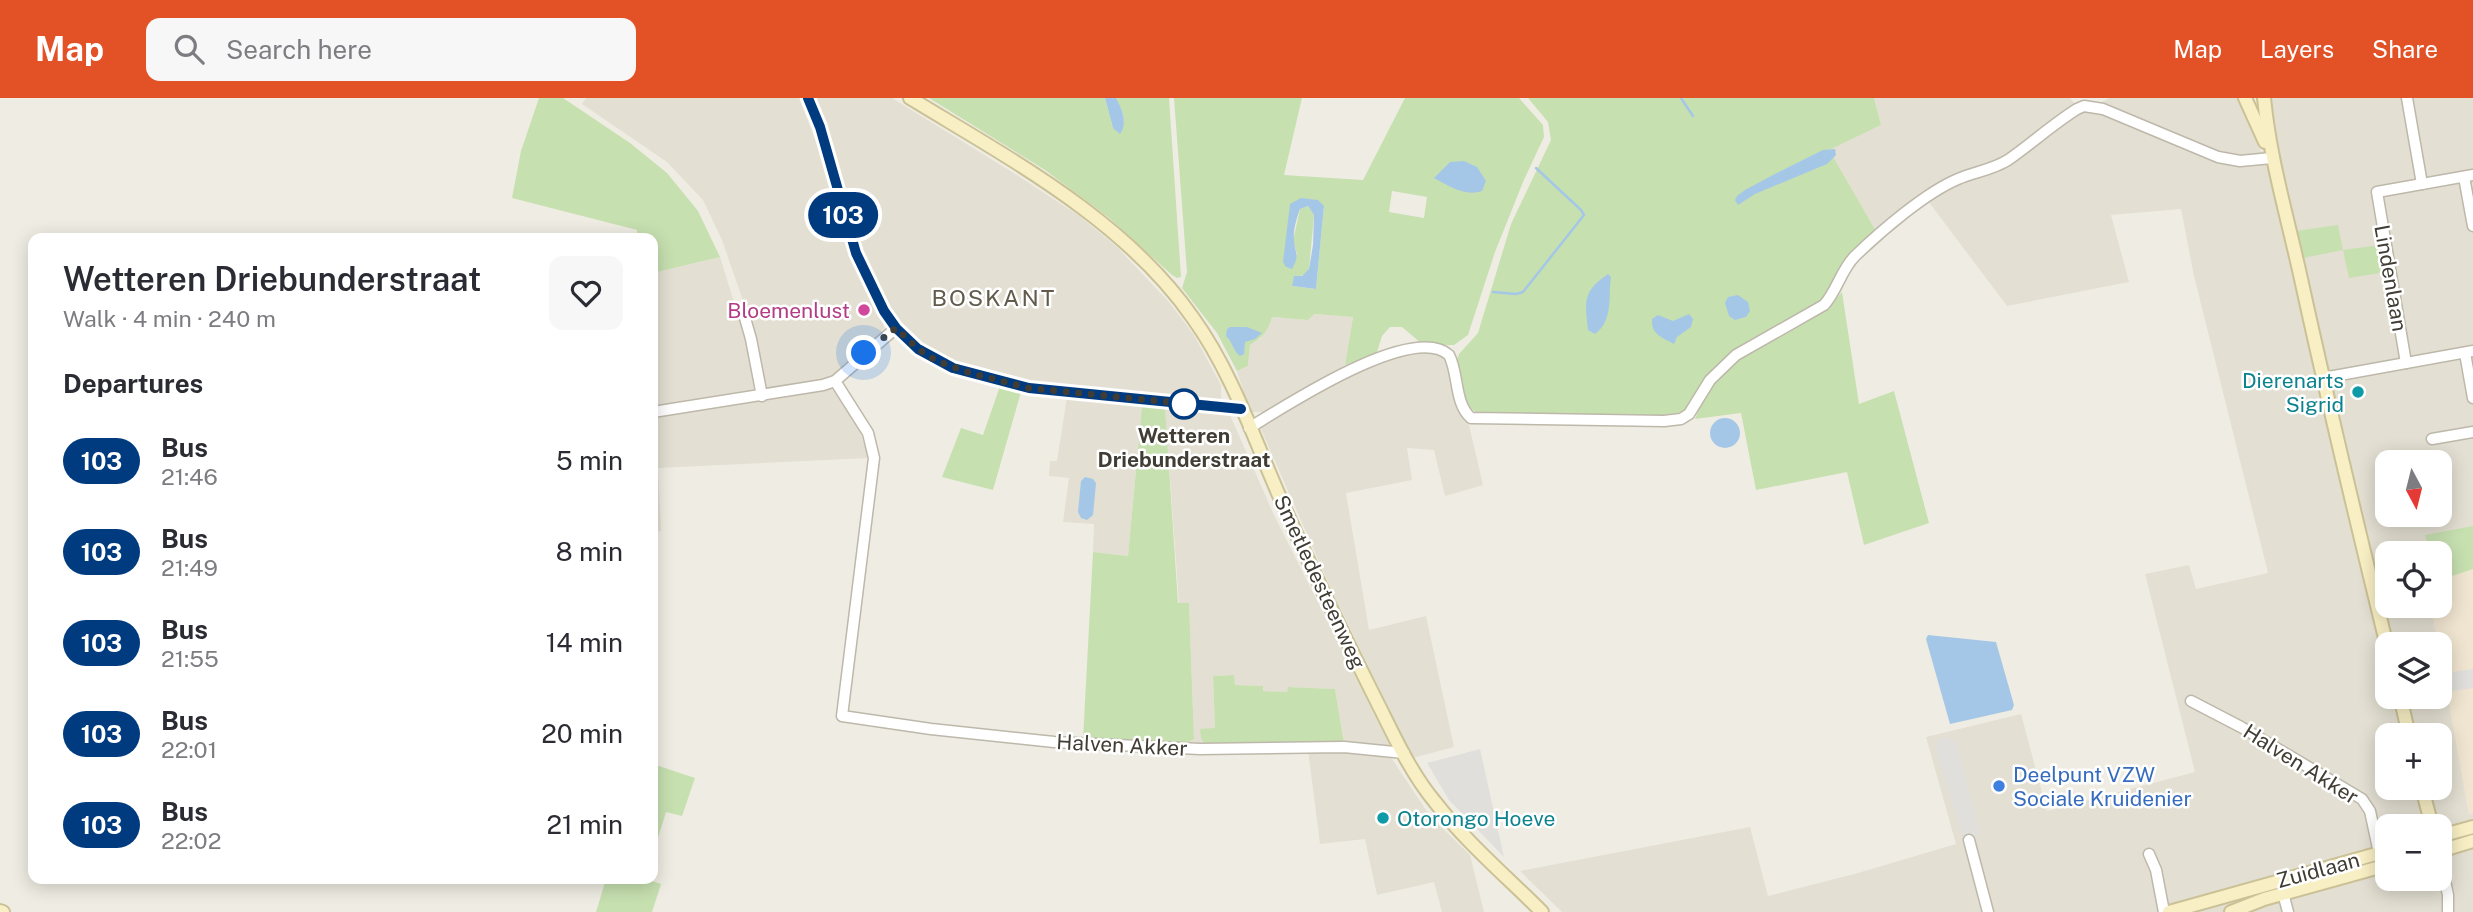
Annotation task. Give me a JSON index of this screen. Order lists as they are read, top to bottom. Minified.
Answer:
{"streets":{"street":["Lindenlaan","Smetledesteenweg","Halven Akker","Zuidlaan"]},"crossings":[["Smetledesteenweg","Halven Akker"]],"districts":["BOSKANT"],"places":["Bloemenlust","Dierenarts Sigrid","Wetteren Driebunderstraat","Deelpunt VZW Sociale Kruidenier","Otorongo Hoeve"],"lines":["bus line 103"],"north":"bottom","page":{"header":"Map","search":"Search here","nav":["Map","Layers","Share"],"on_map":"103","heading":[["Wetteren Driebunderstraat","Walk · 4 min · 240 m"],"Departures"],"list":[{"mark":"103","name":"Bus","note":"21:46","value":"5 min"},{"mark":"103","name":"Bus","note":"21:49","value":"8 min"},{"mark":"103","name":"Bus","note":"21:55","value":"14 min"},{"mark":"103","name":"Bus","note":"22:01","value":"20 min"},{"mark":"103","name":"Bus","note":"22:02","value":"21 min"}],"map_buttons":["+","−"]}}
